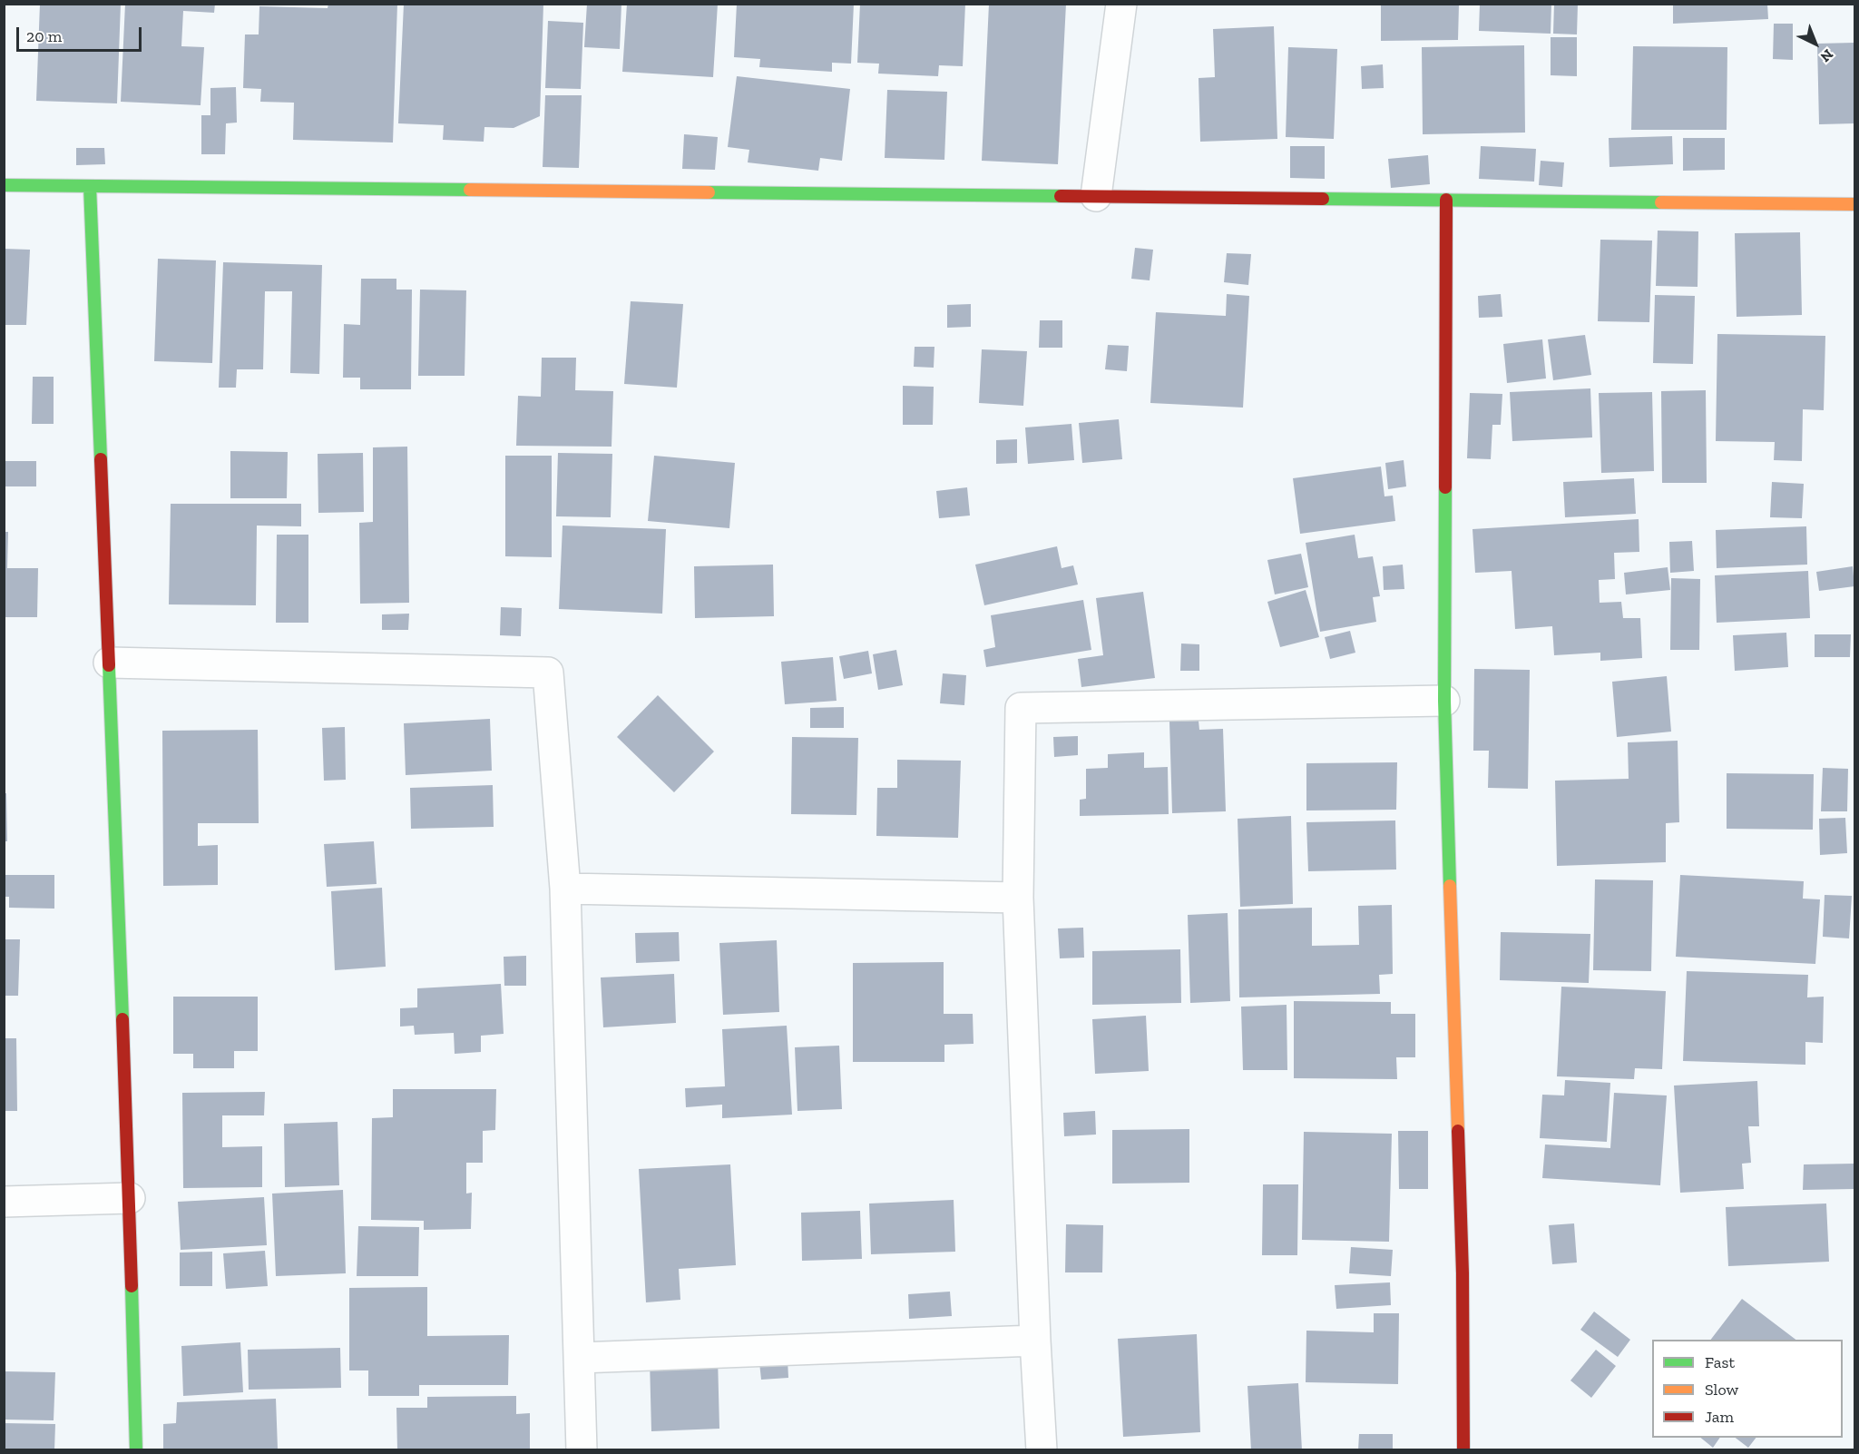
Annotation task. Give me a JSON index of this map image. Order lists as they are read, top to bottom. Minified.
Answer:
{"legend":["Fast","Slow","Jam"],"scale_bar":"20 m","north":"bottom right"}
